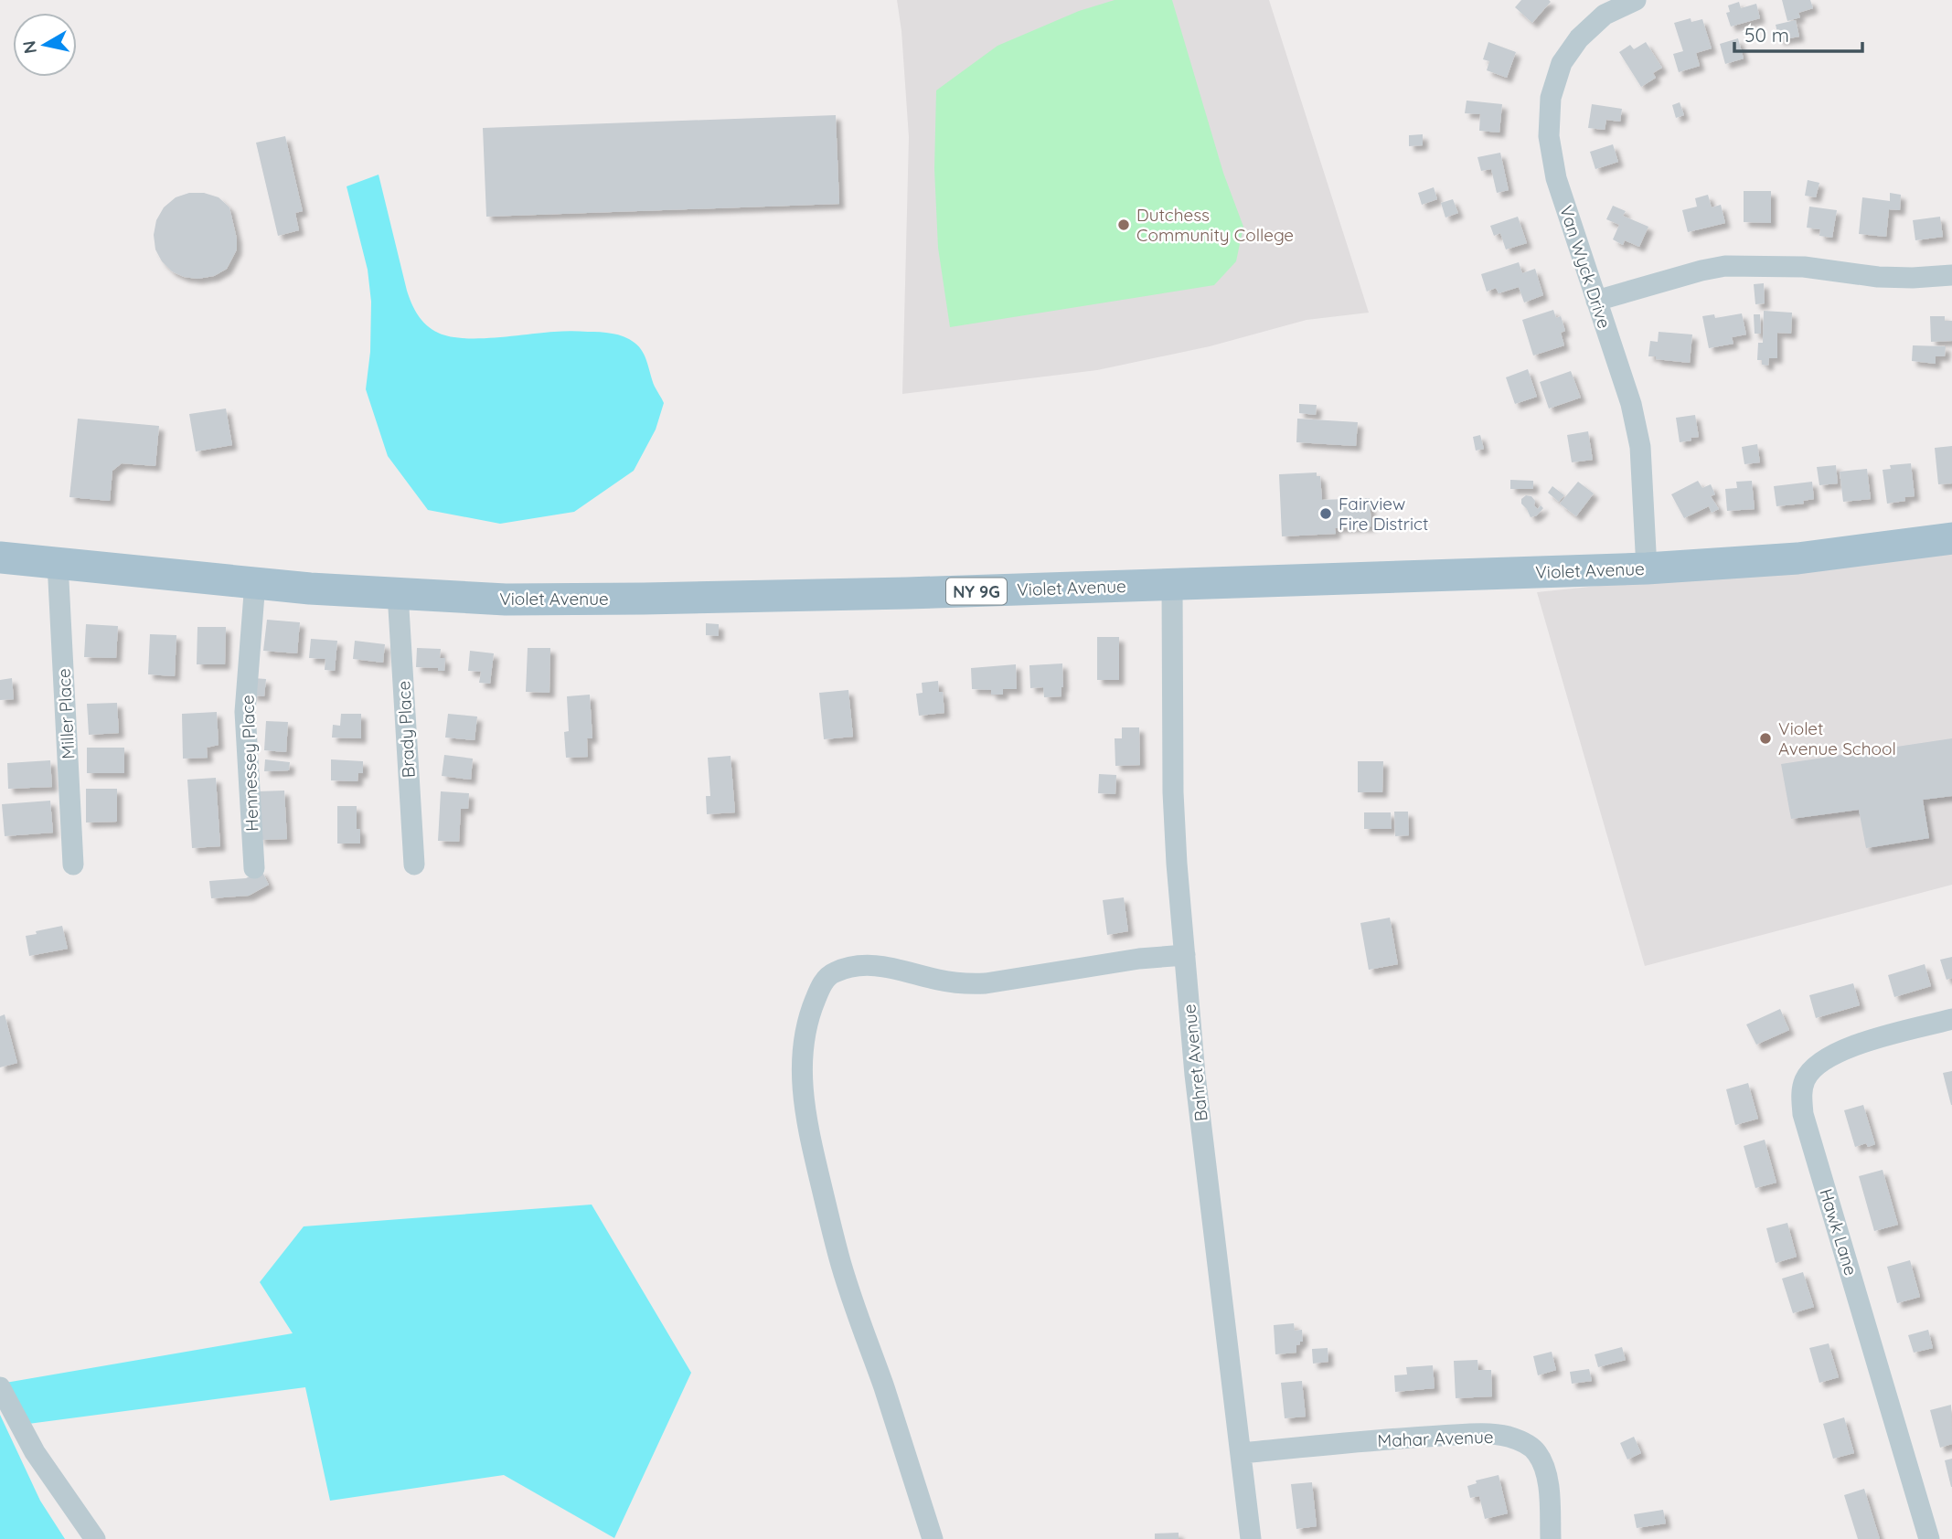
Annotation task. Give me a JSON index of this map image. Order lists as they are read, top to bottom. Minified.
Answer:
{"streets":{"main road":["Violet Avenue","NY 9G"],"street":["Van Wyck Drive","Miller Place","Brady Place","Hennessey Place","Bahret Avenue","Hawk Lane","Mahar Avenue"]},"crossings":[["Van Wyck Drive","Violet Avenue"],["Violet Avenue","Miller Place"],["Violet Avenue","Brady Place"],["Violet Avenue","Hennessey Place"],["Violet Avenue","Bahret Avenue"],["Bahret Avenue","Mahar Avenue"]],"places":["Dutchess Community College","Fairview Fire District","Violet Avenue School"],"scale_bar":"50 m","north":"left"}
